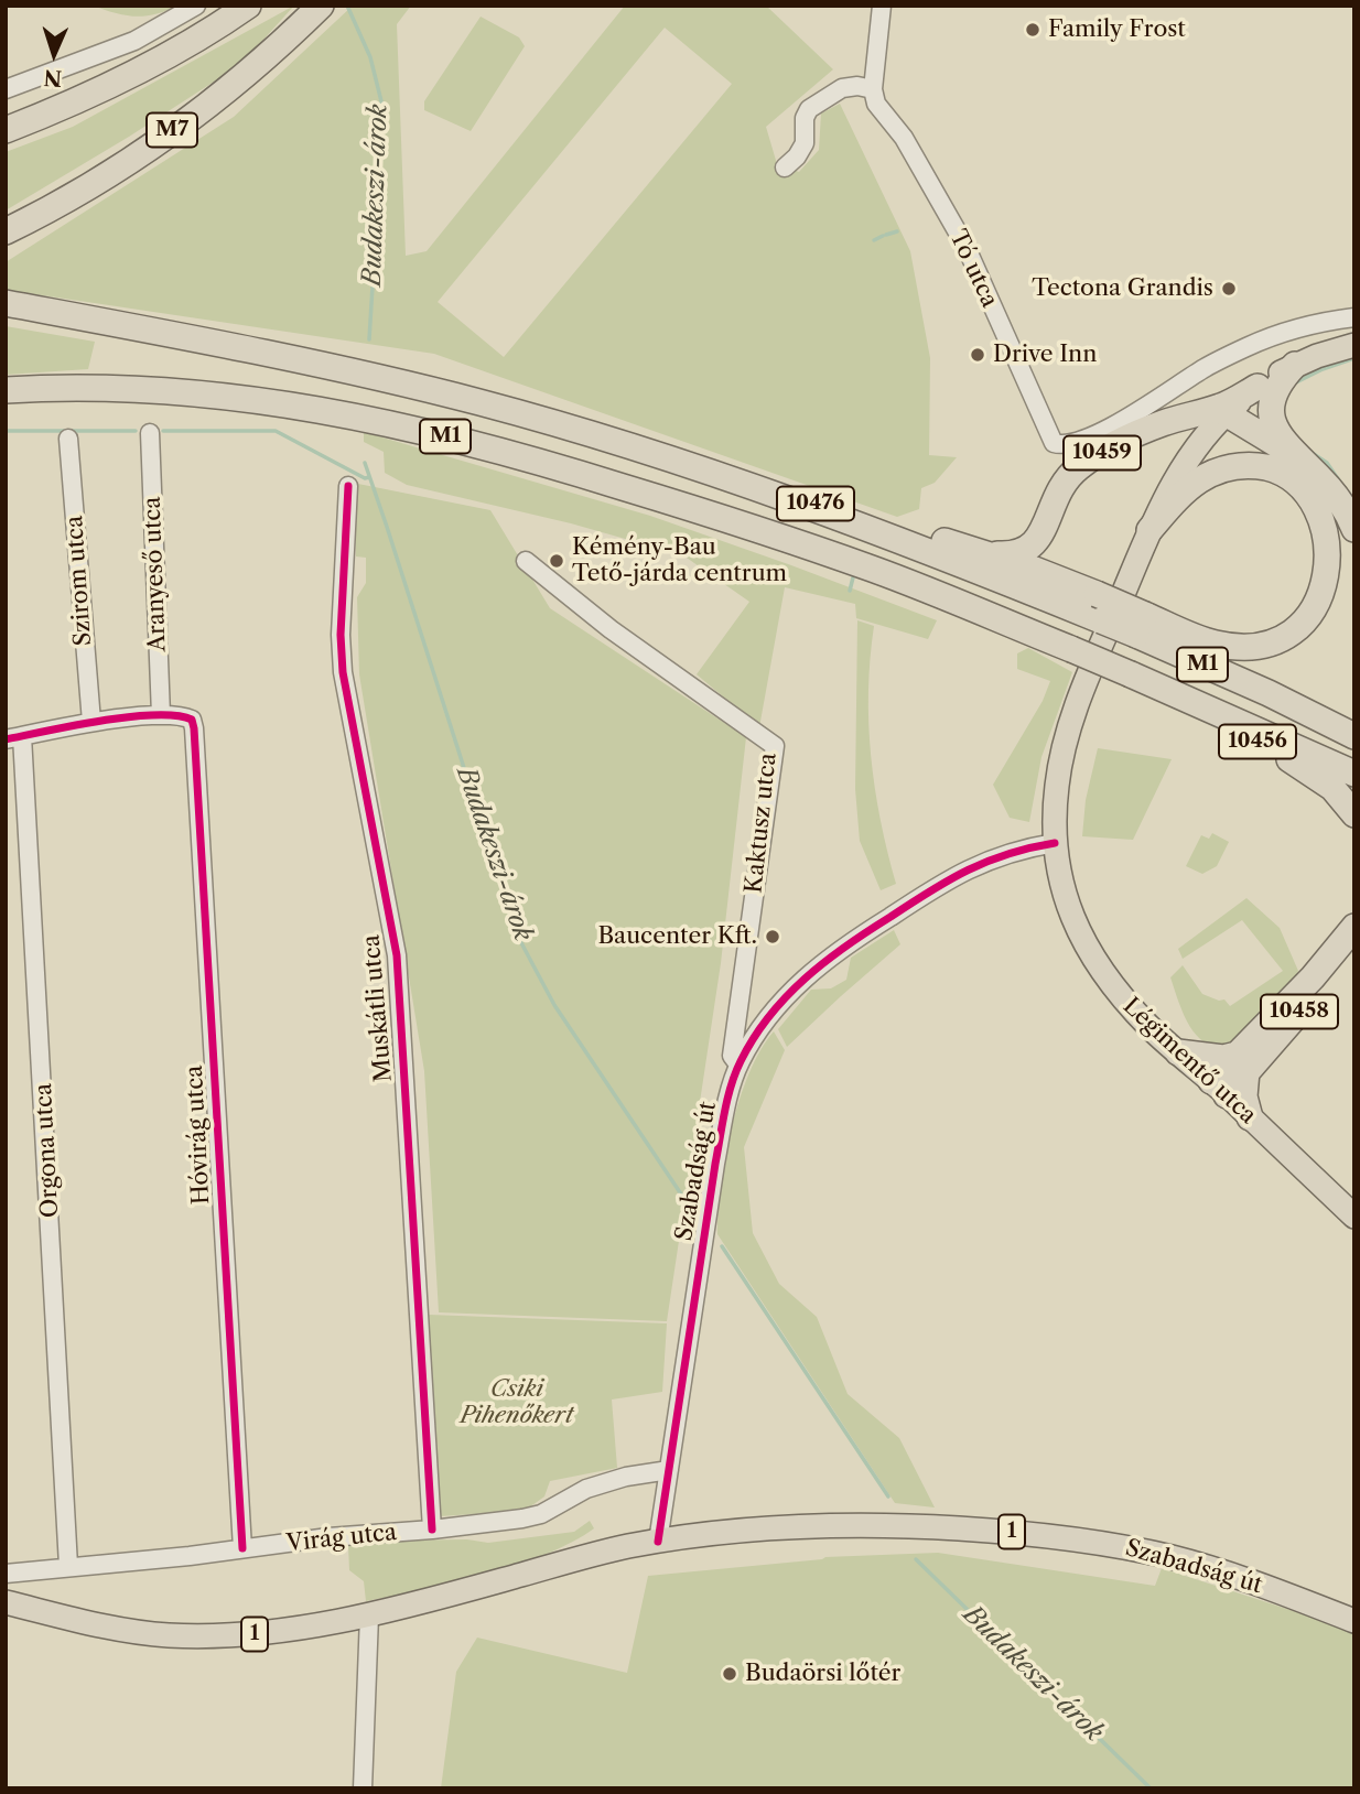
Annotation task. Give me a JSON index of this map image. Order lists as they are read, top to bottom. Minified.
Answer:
{"streets":{"highway":["M7","M1","10459","10456","10458"],"main road":["Légimentő utca","Szabadság út","1"],"street":["Tó utca","Aranyeső utca","Szirom utca","Kaktusz utca","Muskátli utca","Hóvirág utca","Orgona utca","Virág utca"]},"crossings":[["M1","10456"],["10459","Légimentő utca"],["Aranyeső utca","Hóvirág utca"],["Kaktusz utca","Szabadság út"],["Muskátli utca","Virág utca"],["Légimentő utca","Szabadság út"],["Hóvirág utca","Virág utca"],["Orgona utca","Virág utca"],["Szabadság út","Virág utca"]],"water":["Budakeszi-árok"],"parks":["Csiki Pihenőkert"],"places":["Family Frost","Tectona Grandis","Drive Inn","Kémény-Bau Tető-járda centrum","Baucenter Kft.","Budaörsi lőtér"],"north":"bottom"}
